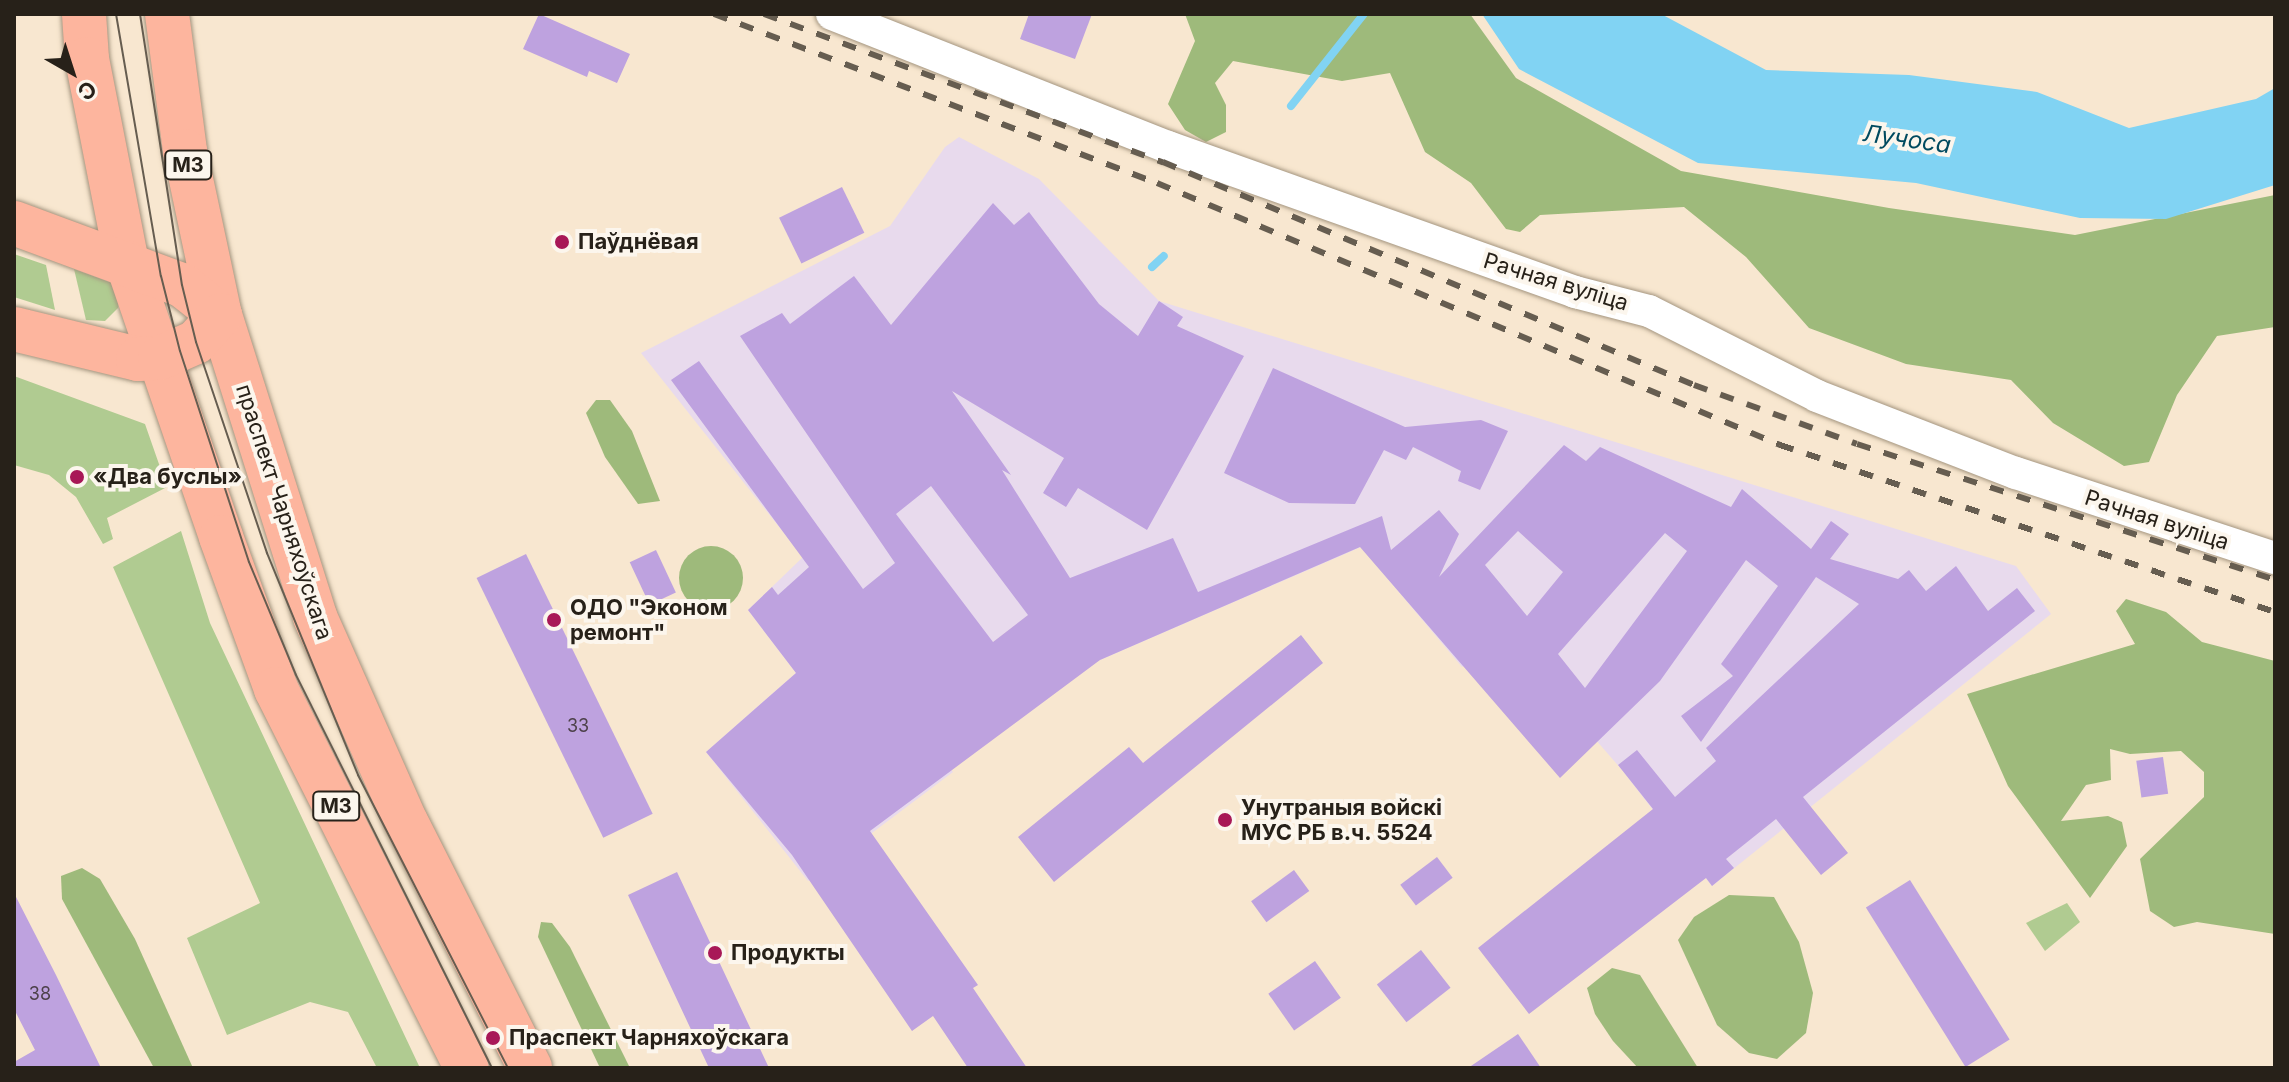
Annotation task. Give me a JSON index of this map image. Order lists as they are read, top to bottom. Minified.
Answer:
{"streets":{"main road":["М3","праспект Чарняхоўскага"],"street":["Рачная вуліца"]},"water":["Лучоса"],"places":["Паўднёвая","«Два буслы»","ОДО \"Эконом ремонт\"","Унутраныя войскі МУС РБ в.ч. 5524","Продукты","Праспект Чарняхоўскага"],"house_numbers":["33","38"],"north":"bottom right"}
